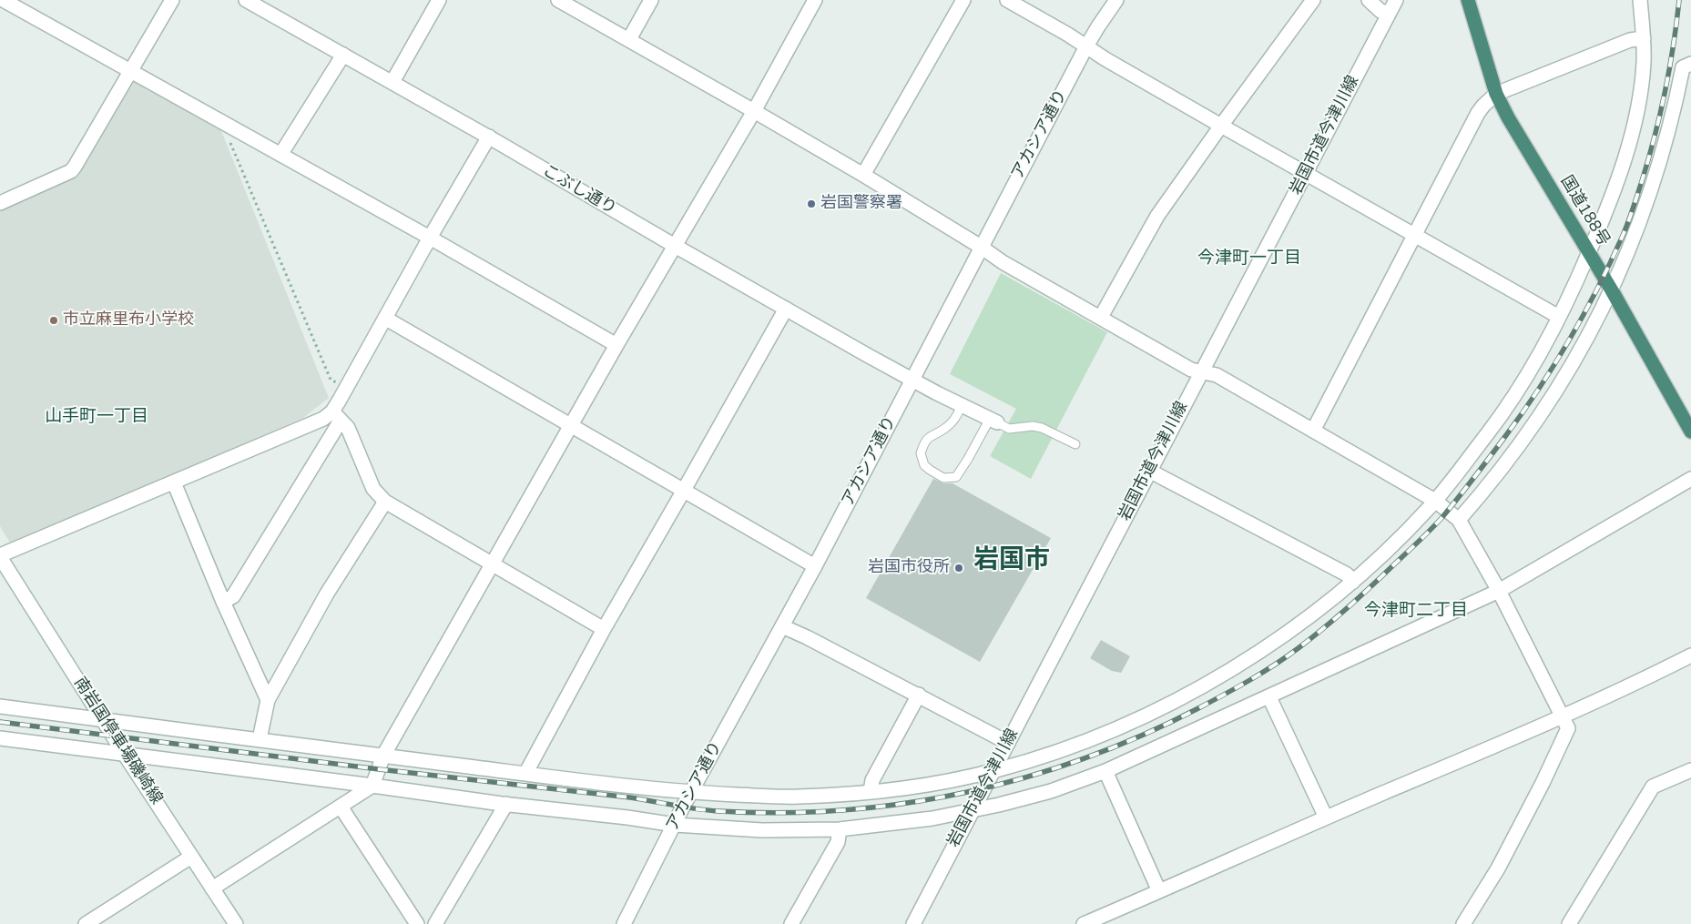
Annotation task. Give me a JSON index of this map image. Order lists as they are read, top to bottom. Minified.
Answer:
{"streets":{"highway":["国道188号"],"street":["アカシア通り","岩国市道今津川線","こぶし通り","南岩国停車場磯崎線"]},"crossings":[["アカシア通り","こぶし通り"]],"districts":["今津町一丁目","山手町一丁目","岩国市","今津町二丁目"],"places":["岩国警察署","市立麻里布小学校","岩国市役所"]}
